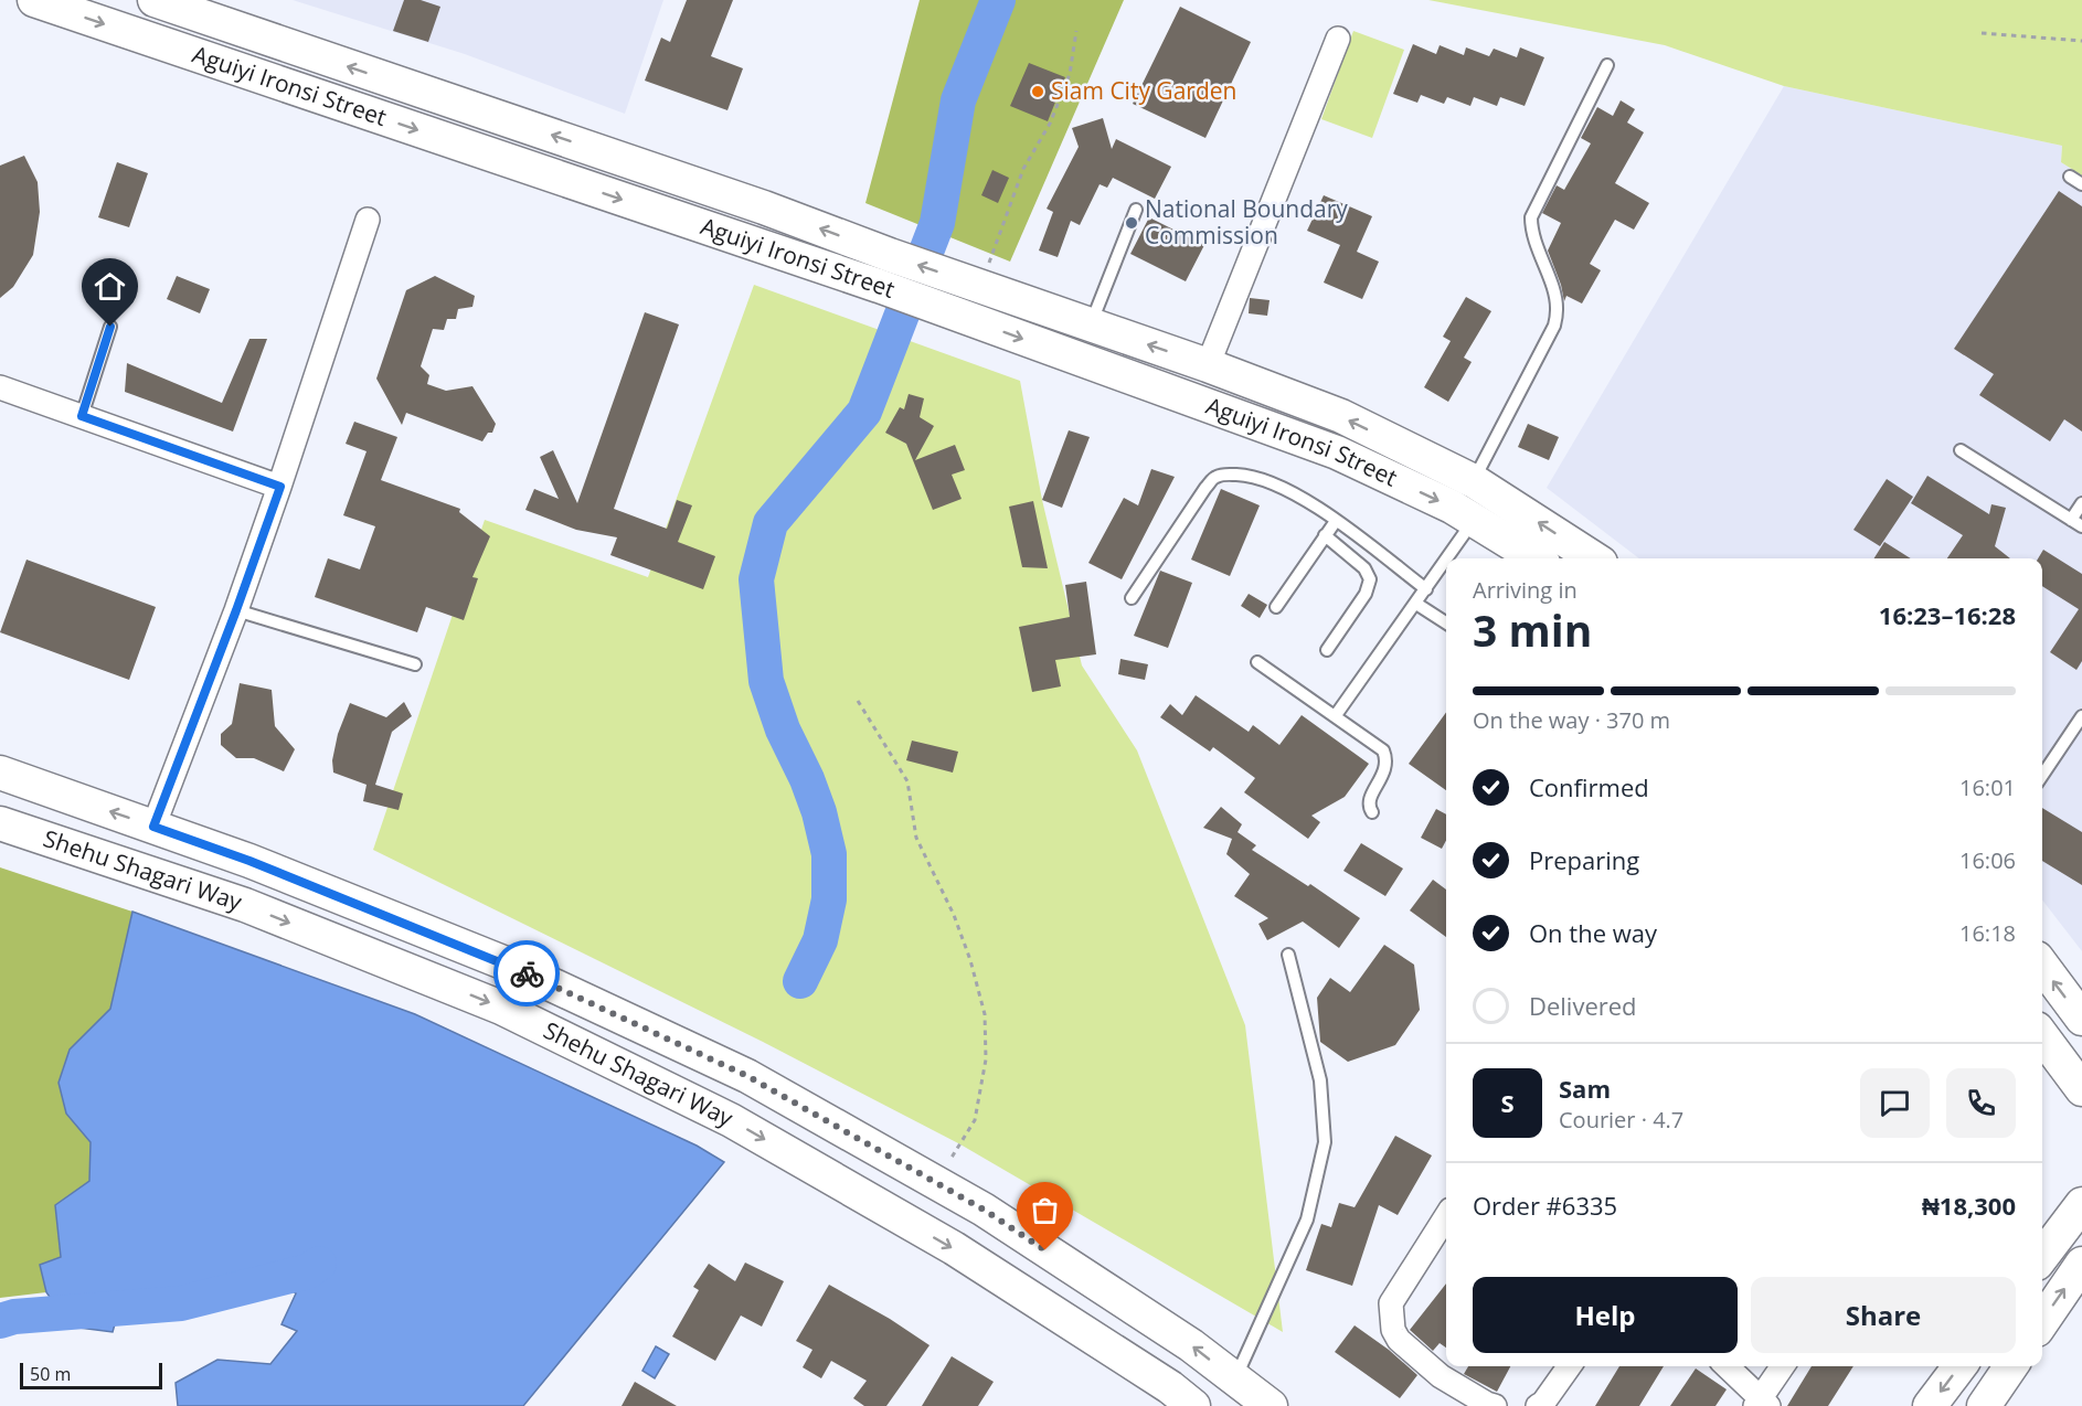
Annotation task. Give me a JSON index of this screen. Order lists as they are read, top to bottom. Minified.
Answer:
{"streets":{"main road":["Aguiyi Ironsi Street","Shehu Shagari Way"]},"places":["Siam City Garden","National Boundary Commission"],"scale_bar":"50 m","page":{"heading":["3 min","Arriving in","16:23–16:28"],"panel":["Sam","Courier · 4.7","Order #6335","₦18,300"],"bar":"On the way · 370 m","list":[["Confirmed","16:01"],["Preparing","16:06"],["On the way","16:18"],"Delivered"],"round":"S","buttons":["Help","Share"],"scale":"50 m"}}
